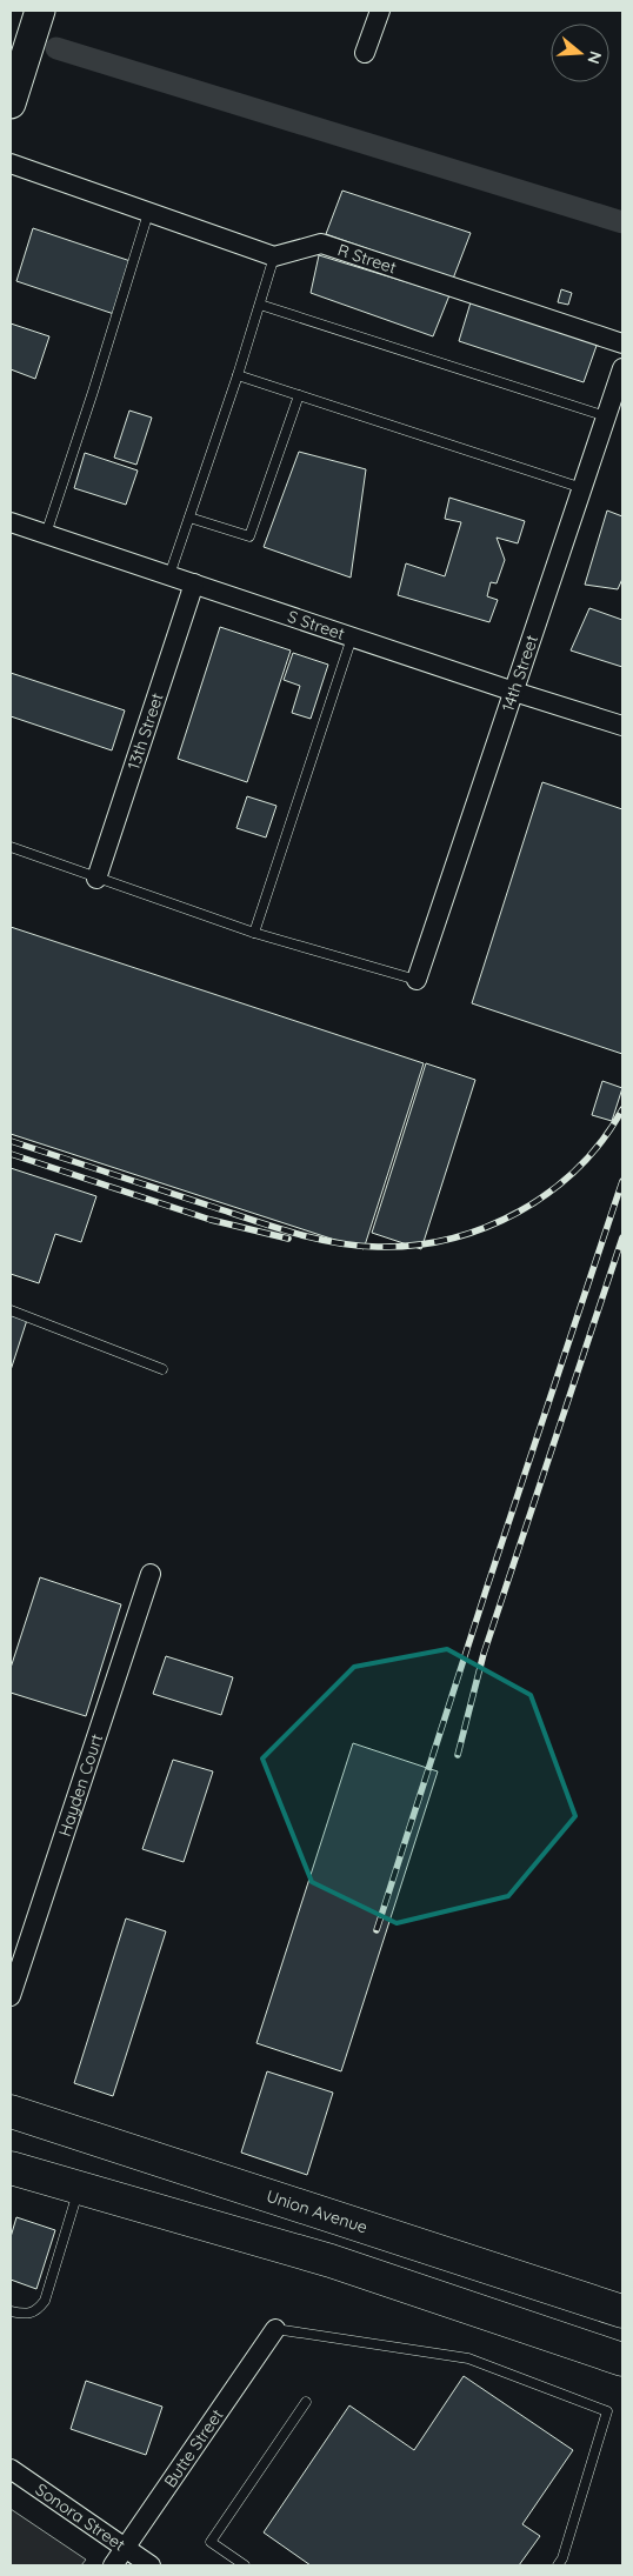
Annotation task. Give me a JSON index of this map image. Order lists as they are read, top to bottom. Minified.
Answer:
{"streets":{"highway":["Union Avenue"],"street":["R Street","S Street","14th Street","13th Street","Hayden Court","Butte Street","Sonora Street"]},"crossings":[["S Street","14th Street"],["S Street","13th Street"],["Butte Street","Sonora Street"]],"north":"right"}
